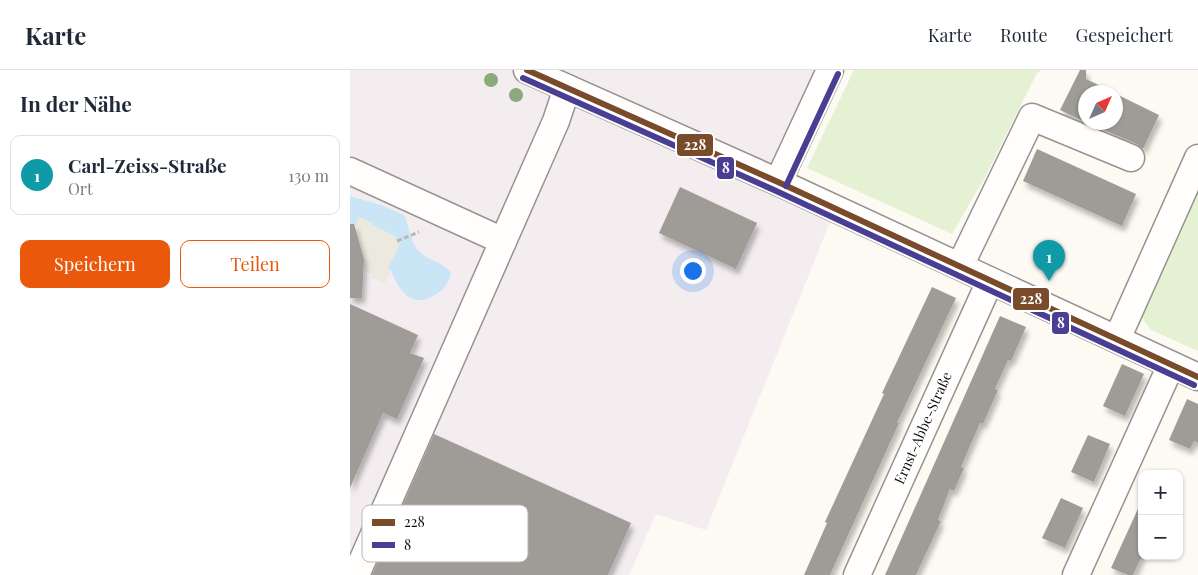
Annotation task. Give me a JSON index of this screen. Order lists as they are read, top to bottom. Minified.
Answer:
{"streets":{"street":["Ernst-Abbe-Straße"]},"lines":["transit line 228","transit line 8"],"legend":["228","8"],"north":"top right","page":{"header":"Karte","nav":["Karte","Route","Gespeichert"],"heading":"In der Nähe","list":[{"mark":"1","name":"Carl-Zeiss-Straße","note":"Ort","value":"130 m"}],"buttons":["Speichern","Teilen"],"pins":"1","map_buttons":["+","−"]}}
